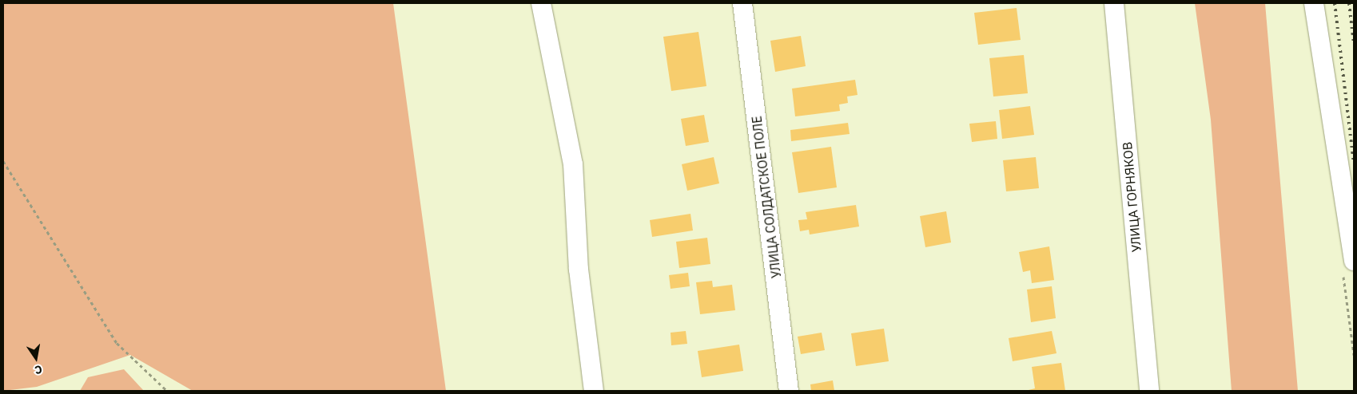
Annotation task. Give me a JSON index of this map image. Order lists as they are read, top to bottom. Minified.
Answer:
{"streets":{"street":["УЛИЦА СОЛДАТСКОЕ ПОЛЕ","УЛИЦА ГОРНЯКОВ"]},"north":"bottom"}
